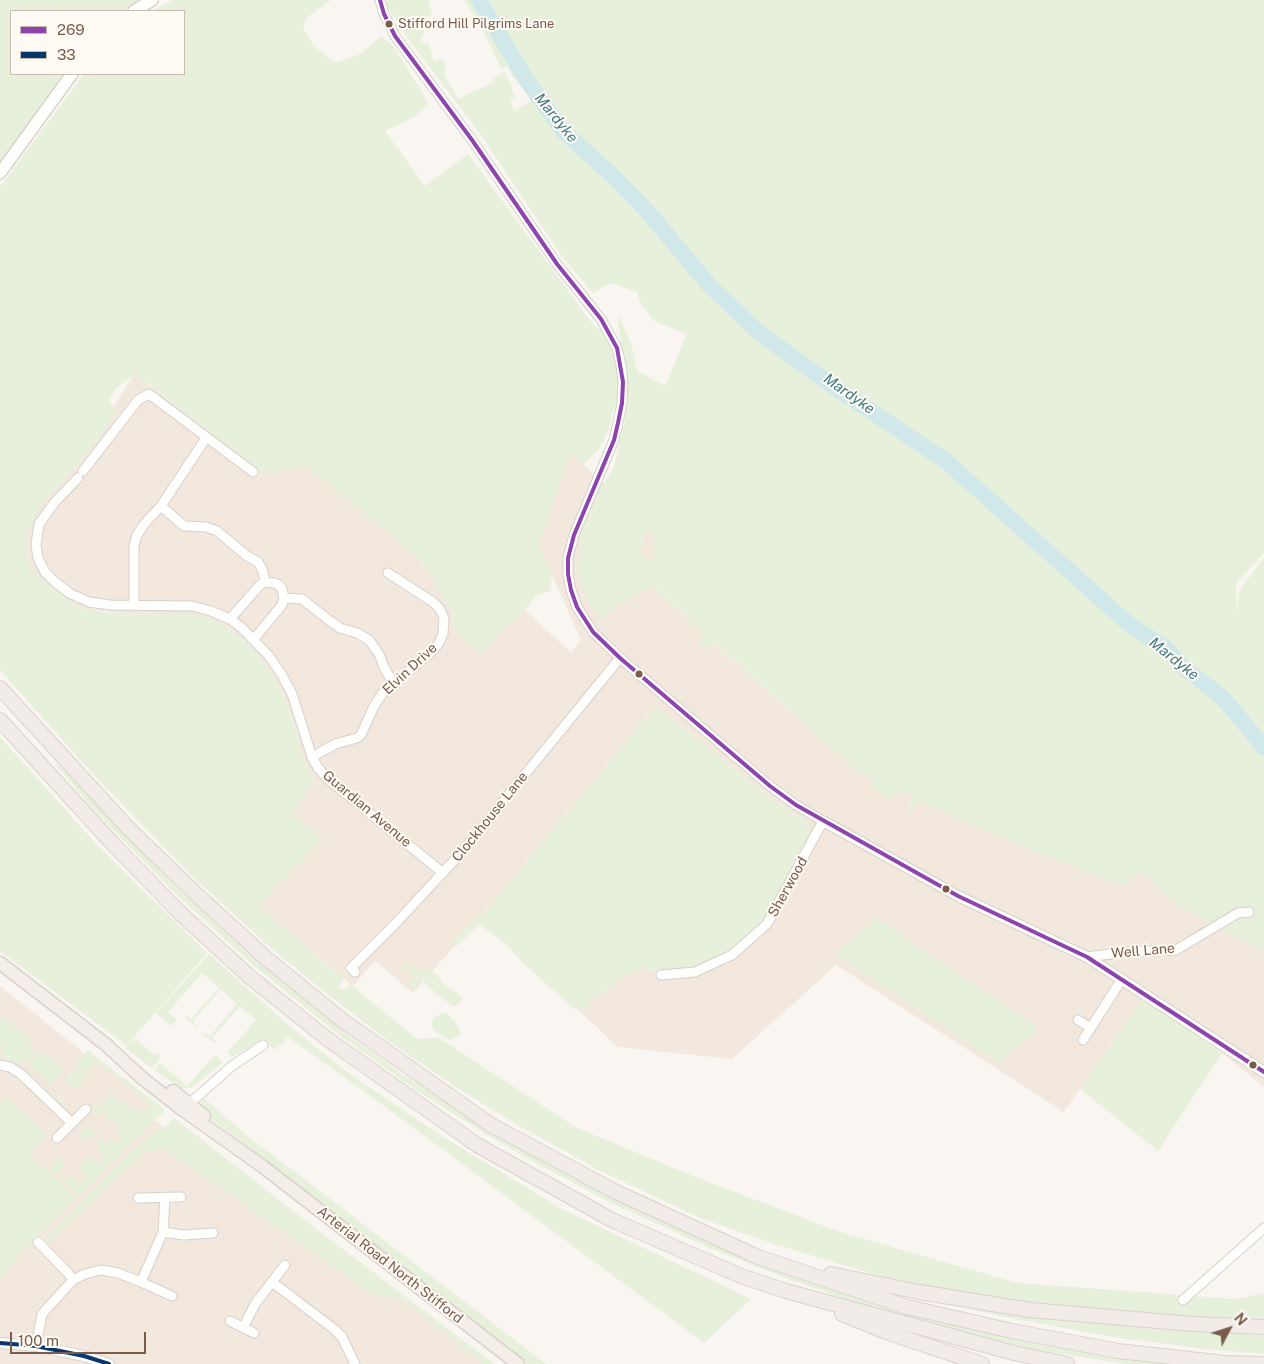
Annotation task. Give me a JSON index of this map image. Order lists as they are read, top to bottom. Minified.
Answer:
{"streets":{"main road":["Arterial Road North Stifford"],"street":["Elvin Drive","Guardian Avenue","Clockhouse Lane","Sherwood","Well Lane"]},"crossings":[["Elvin Drive","Guardian Avenue"],["Guardian Avenue","Clockhouse Lane"]],"water":["Mardyke"],"places":["Stifford Hill Pilgrims Lane"],"lines":["transit line 269","transit line 33"],"legend":["269","33"],"scale_bar":"100 m","north":"top right"}
